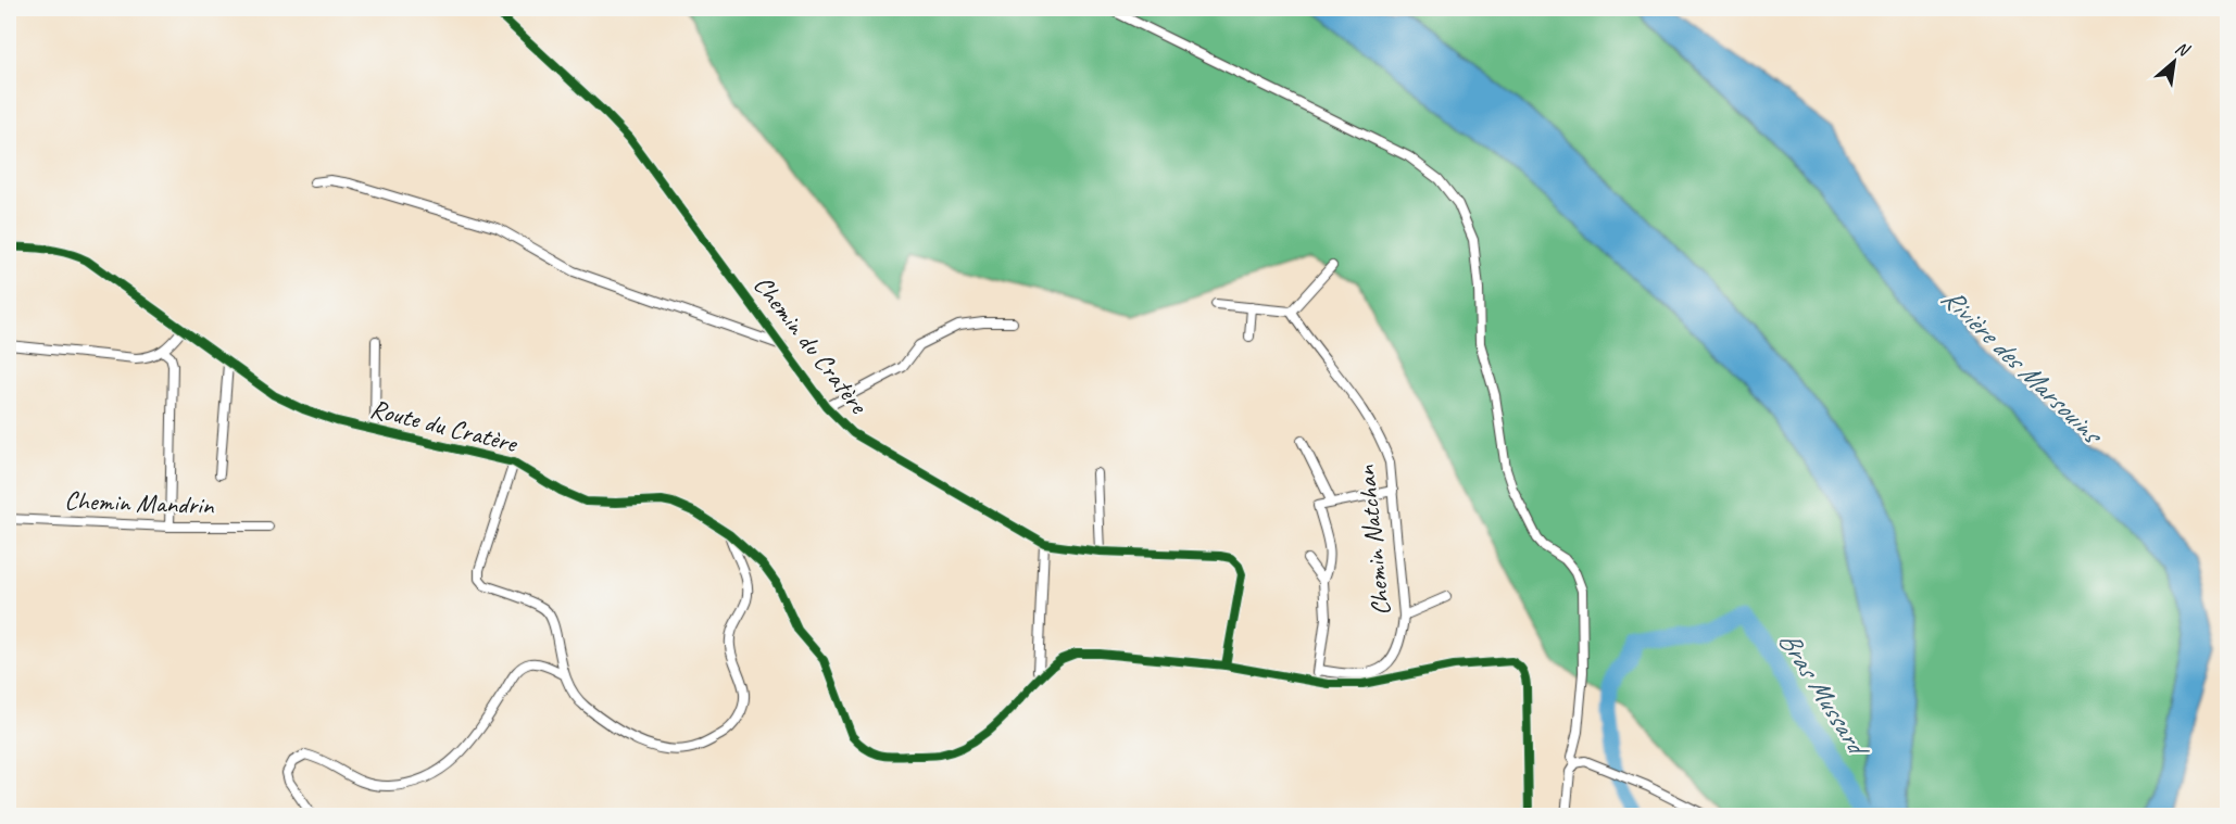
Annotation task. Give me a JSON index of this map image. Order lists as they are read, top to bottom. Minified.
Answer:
{"streets":{"street":["Chemin du Cratère","Route du Cratère","Chemin Mandrin","Chemin Natchan"]},"crossings":[["Chemin du Cratère","Route du Cratère"]],"water":["Rivière des Marsouins","Bras Mussard"],"north":"top right"}
